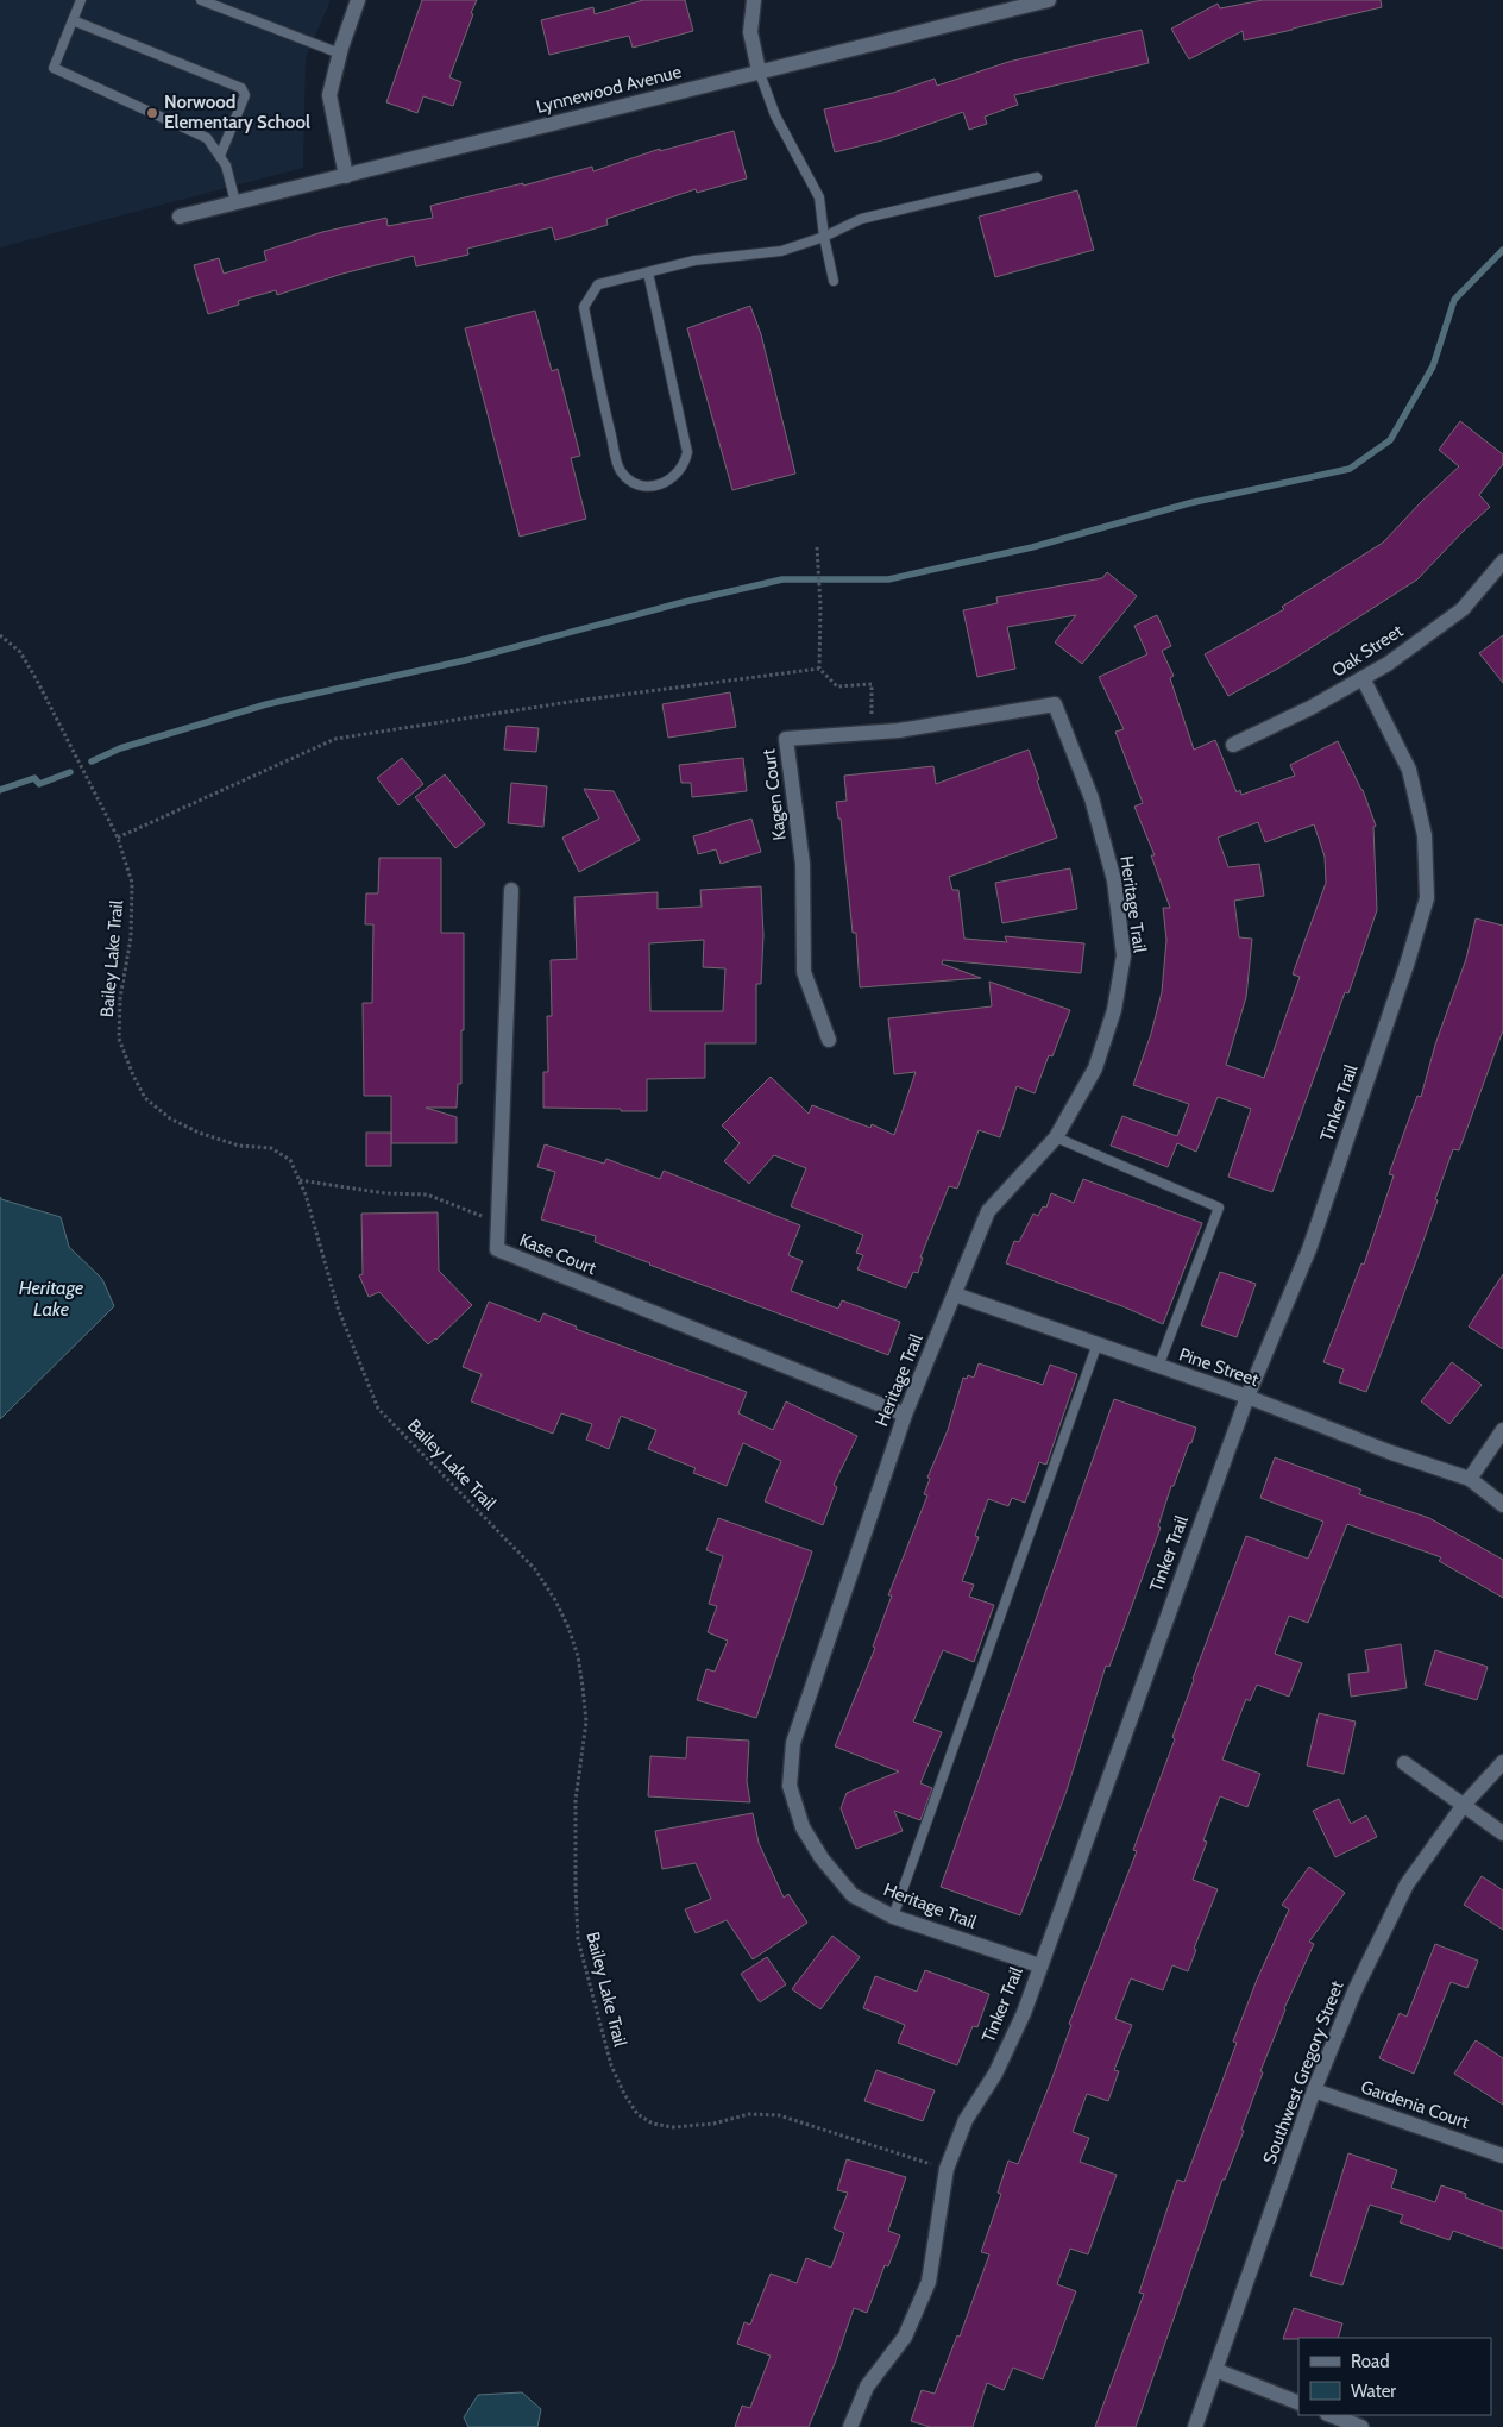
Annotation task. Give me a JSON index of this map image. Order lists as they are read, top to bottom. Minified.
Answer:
{"streets":{"street":["Lynnewood Avenue","Oak Street","Kagen Court","Heritage Trail","Tinker Trail","Kase Court","Pine Street","Southwest Gregory Street","Gardenia Court"],"path":["Bailey Lake Trail"]},"crossings":[["Oak Street","Tinker Trail"],["Kagen Court","Heritage Trail"],["Heritage Trail","Tinker Trail"],["Heritage Trail","Kase Court"],["Heritage Trail","Pine Street"],["Bailey Lake Trail","Tinker Trail"],["Tinker Trail","Pine Street"],["Southwest Gregory Street","Gardenia Court"]],"water":["Heritage Lake"],"places":["Norwood Elementary School"],"legend":["Road","Water"]}
